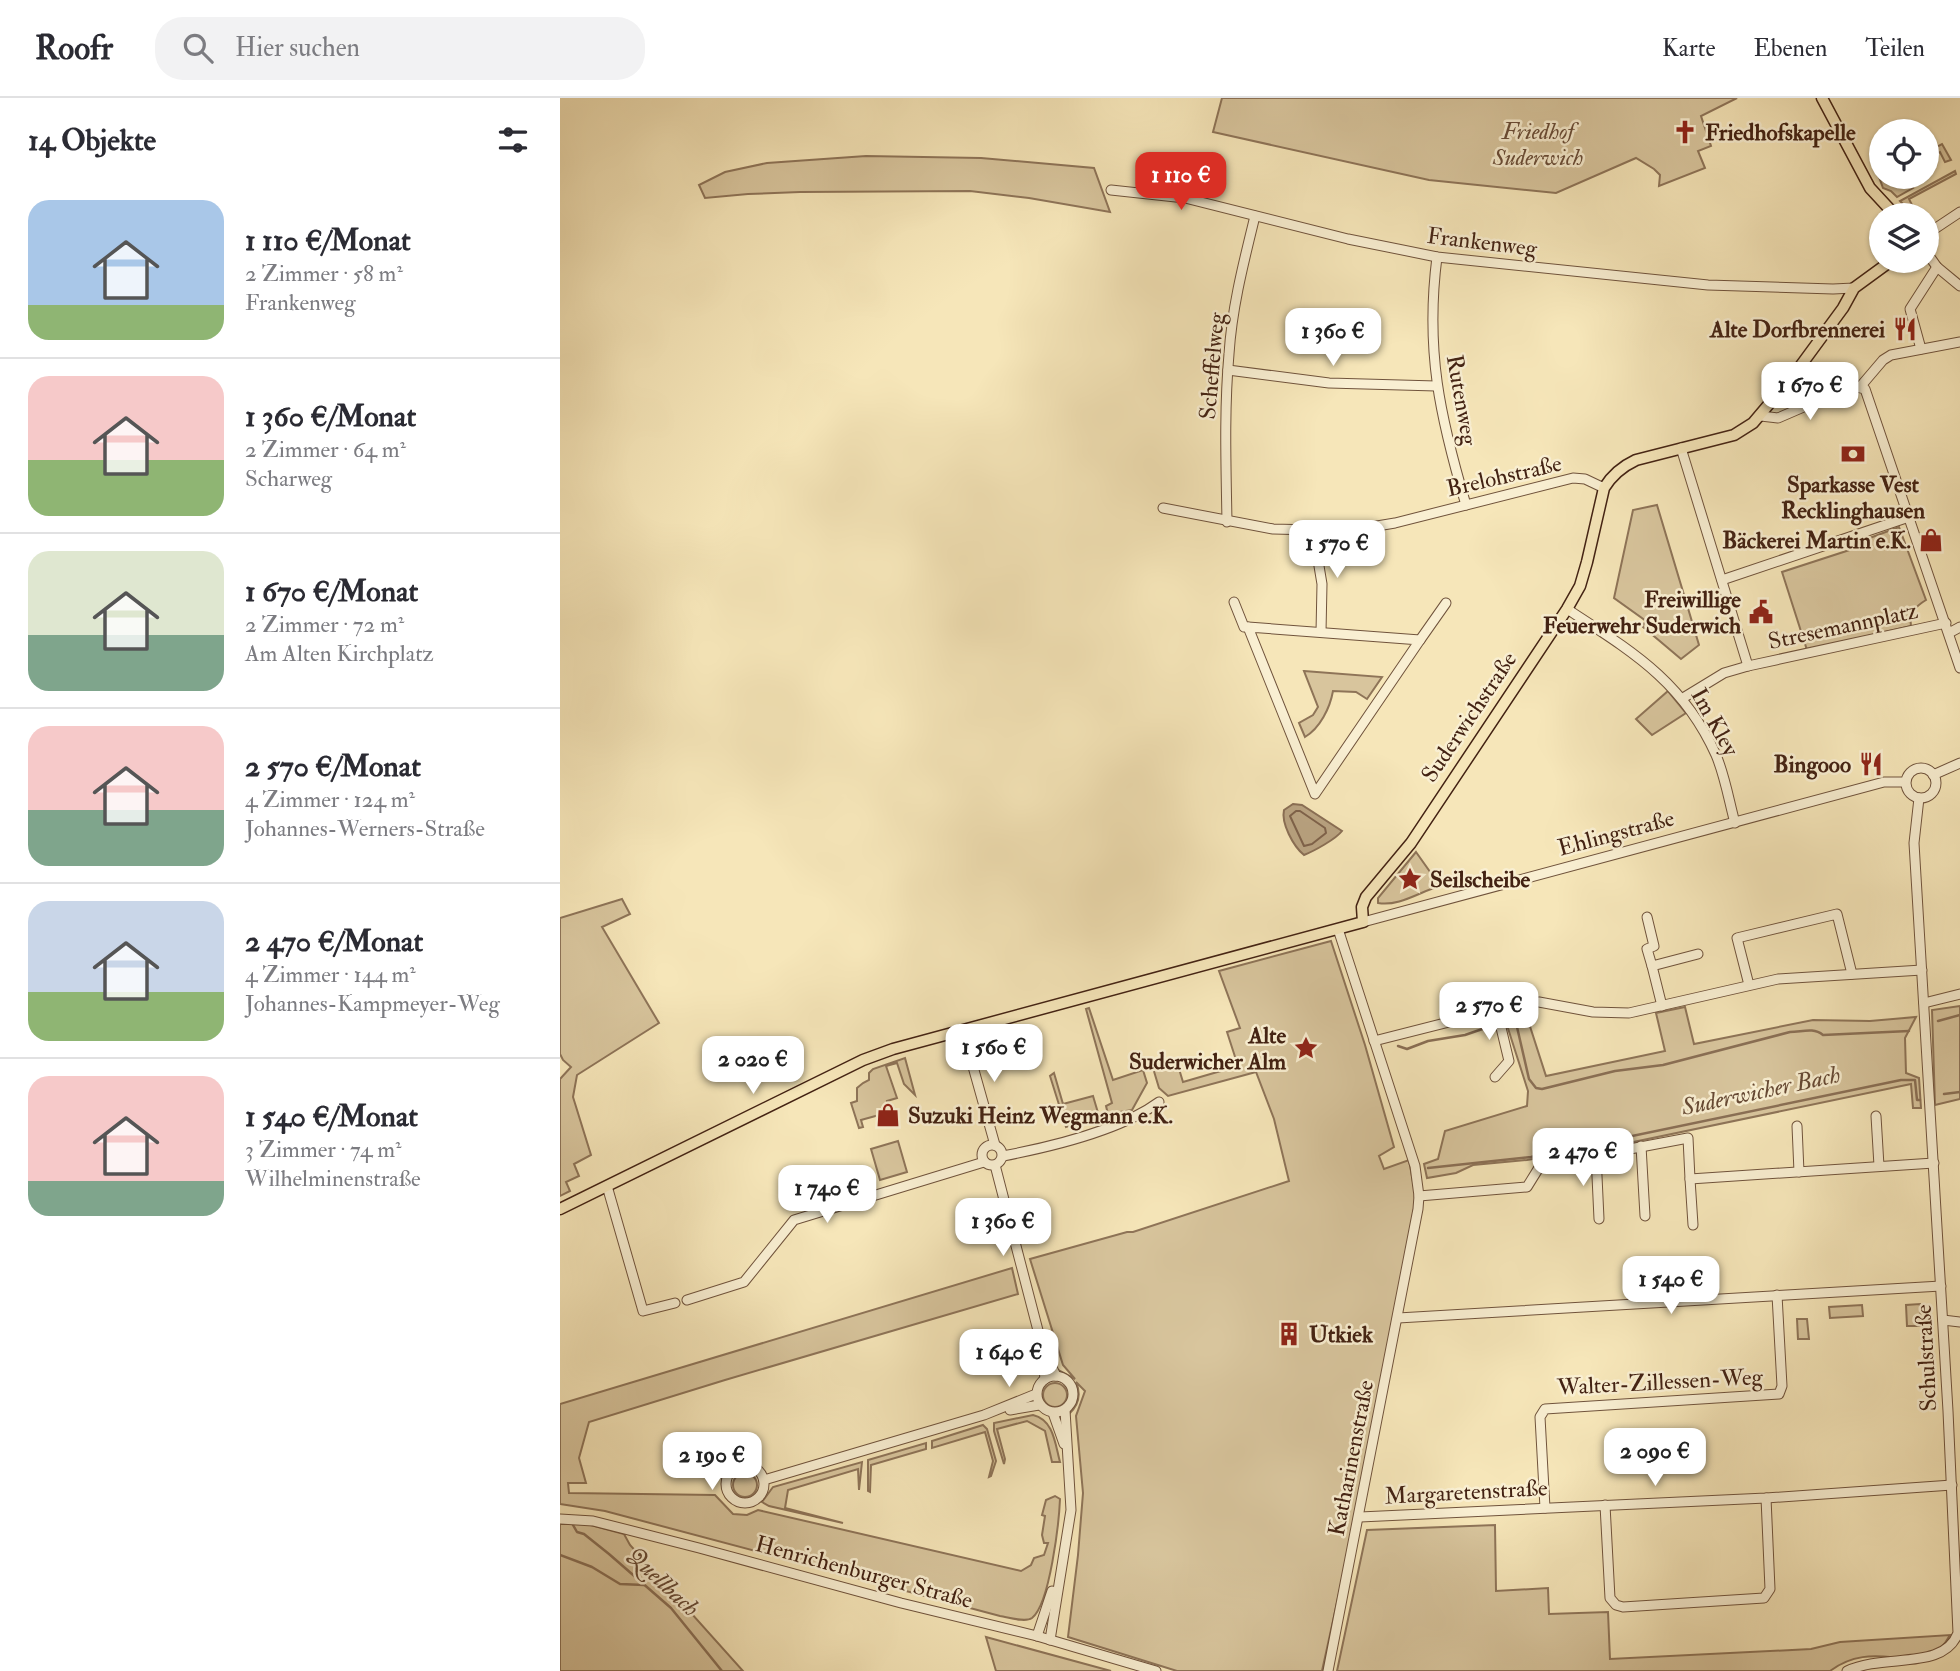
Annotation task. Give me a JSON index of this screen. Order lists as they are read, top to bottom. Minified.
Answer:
{"streets":{"main road":["Suderwichstraße","Ehlingstraße"],"street":["Frankenweg","Scheffelweg","Rutenweg","Brelohstraße","Stresemannplatz","Im Kley","Schulstraße","Walter-Zillessen-Weg","Katharinenstraße","Margaretenstraße","Henrichenburger Straße"]},"crossings":[["Frankenweg","Scheffelweg"],["Frankenweg","Rutenweg"],["Scheffelweg","Brelohstraße"],["Rutenweg","Brelohstraße"],["Brelohstraße","Suderwichstraße"],["Stresemannplatz","Im Kley"],["Suderwichstraße","Im Kley"],["Suderwichstraße","Ehlingstraße"],["Im Kley","Ehlingstraße"],["Ehlingstraße","Schulstraße"],["Ehlingstraße","Katharinenstraße"],["Schulstraße","Margaretenstraße"],["Walter-Zillessen-Weg","Margaretenstraße"],["Katharinenstraße","Margaretenstraße"]],"water":["Suderwicher Bach","Quellbach"],"parks":["Friedhof Suderwich"],"places":{"church":["Friedhofskapelle"],"restaurant":["Alte Dorfbrennerei","Bingooo"],"bank":["Sparkasse Vest Recklinghausen"],"shop":["Bäckerei Martin e.K.","Suzuki Heinz Wegmann e.K."],"public building":["Freiwillige Feuerwehr Suderwich"],"place":["Seilscheibe","Alte Suderwicher Alm"],"building":["Utkiek"]},"page":{"header":"Roofr","search":"Hier suchen","nav":["Karte","Ebenen","Teilen"],"heading":"14 Objekte","price":["1 110 €","1 360 €","1 670 €","1 570 €","2 570 €","1 560 €","2 020 €","2 470 €","1 740 €","1 360 €","1 540 €","1 640 €","2 090 €","2 190 €"],"list":[{"name":"1 110 €/Monat","note":"2 Zimmer · 58 m² · Frankenweg"},{"name":"1 360 €/Monat","note":"2 Zimmer · 64 m² · Scharweg"},{"name":"1 670 €/Monat","note":"2 Zimmer · 72 m² · Am Alten Kirchplatz"},{"name":"2 570 €/Monat","note":"4 Zimmer · 124 m² · Johannes-Werners-Straße"},{"name":"2 470 €/Monat","note":"4 Zimmer · 144 m² · Johannes-Kampmeyer-Weg"},{"name":"1 540 €/Monat","note":"3 Zimmer · 74 m² · Wilhelminenstraße"}]}}
